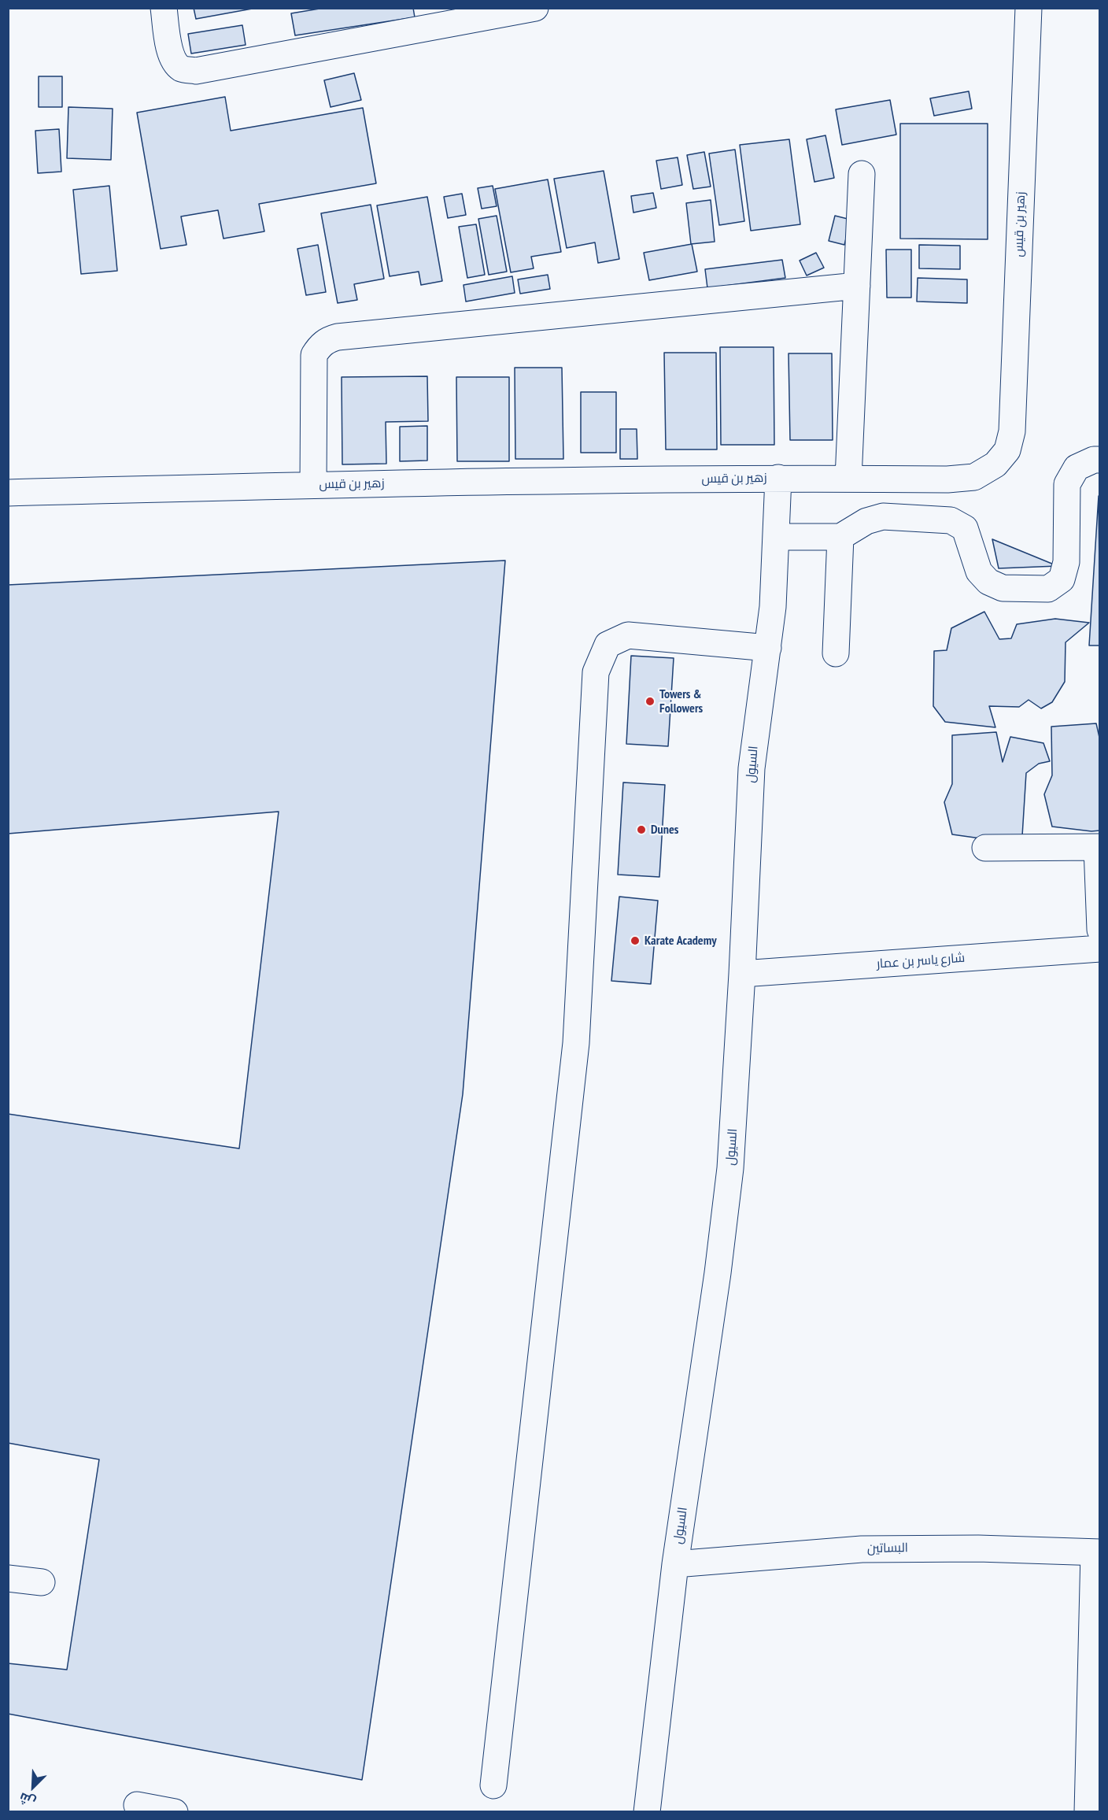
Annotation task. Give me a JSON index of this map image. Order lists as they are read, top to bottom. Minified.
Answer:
{"streets":{"street":["زهير بن قيس","السيول","شارع ياسر بن عمار","البساتين"]},"crossings":[["زهير بن قيس","السيول"],["السيول","شارع ياسر بن عمار"],["السيول","البساتين"]],"places":["Towers & Followers","Dunes","Karate Academy"],"north":"bottom left"}
